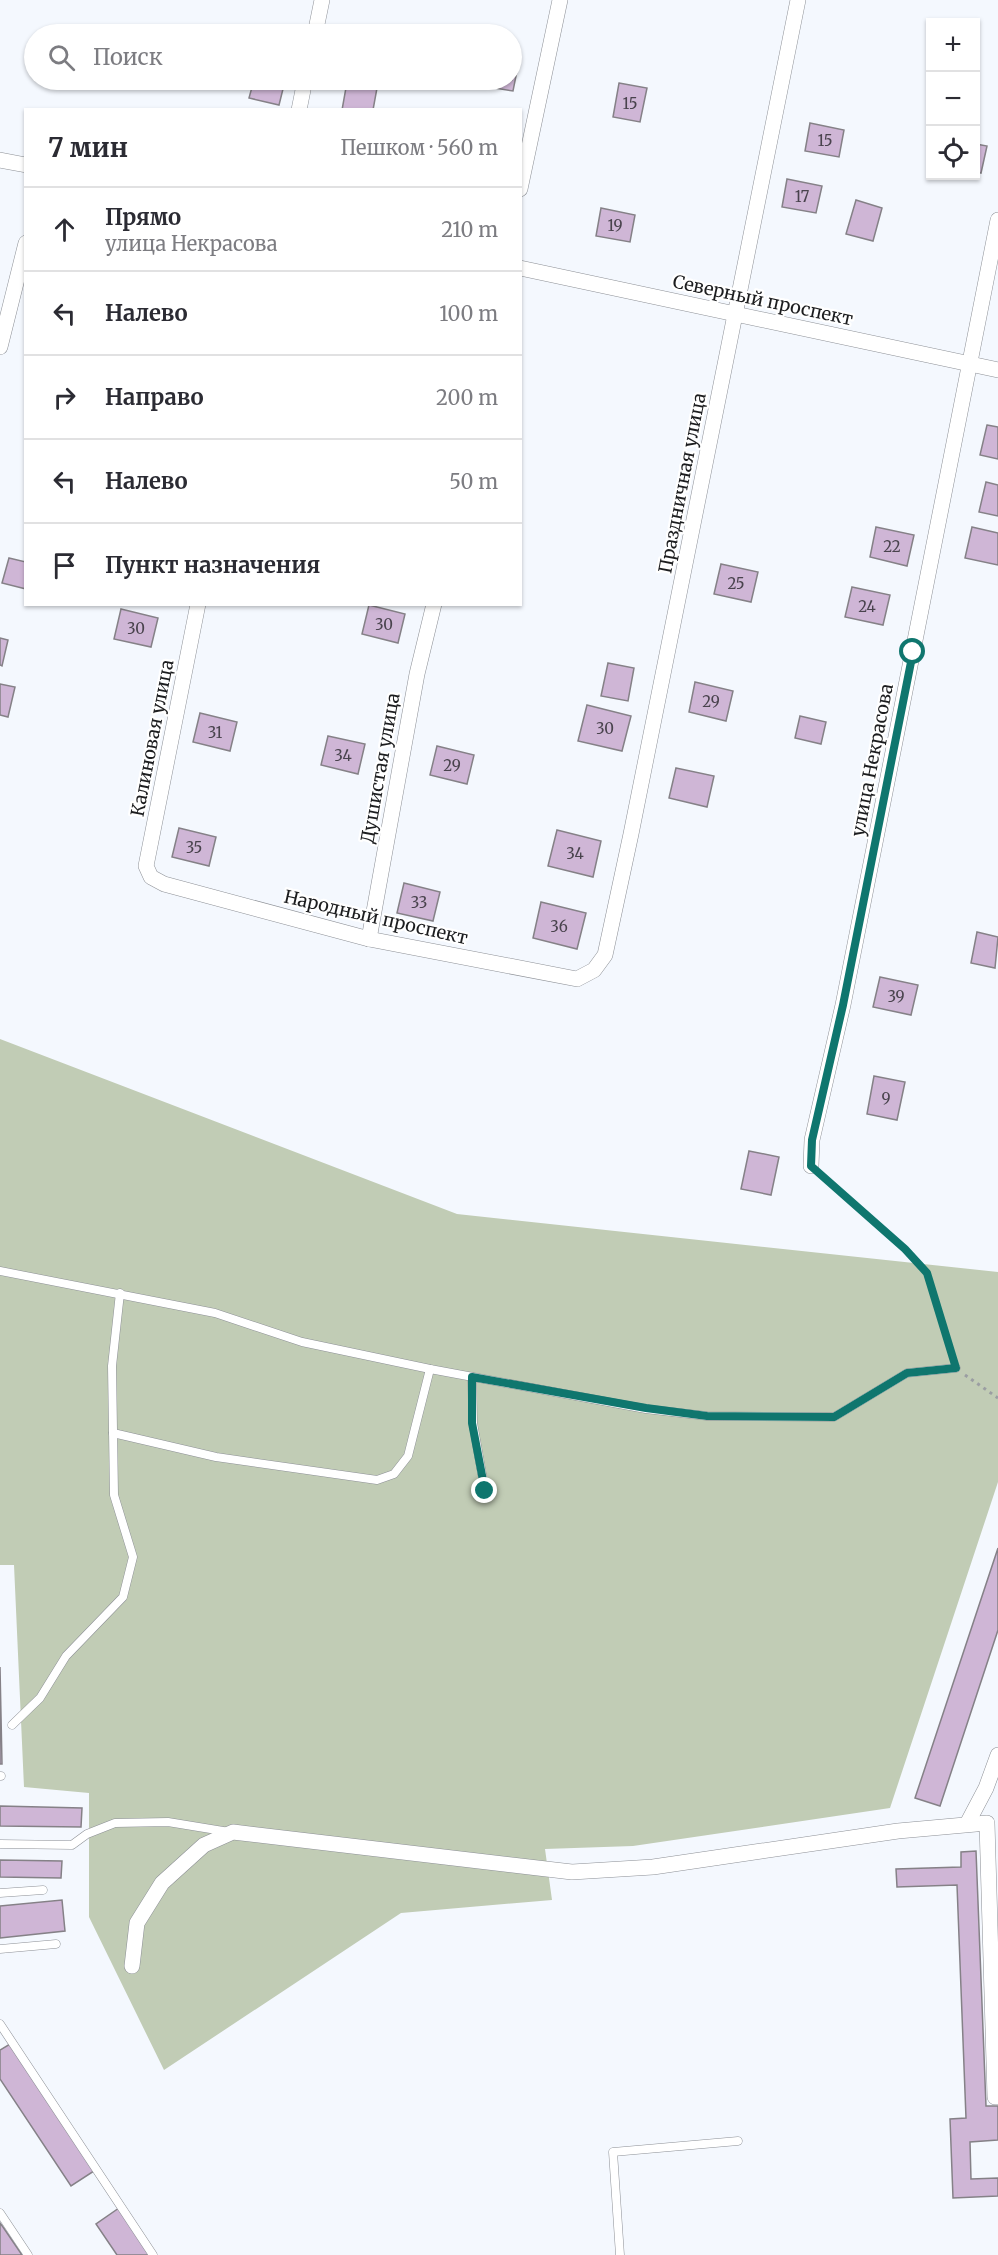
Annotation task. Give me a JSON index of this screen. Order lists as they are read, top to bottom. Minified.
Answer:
{"streets":{"street":["Северный проспект","Праздничная улица","Калиновая улица","улица Некрасова","Душистая улица","Народный проспект"]},"crossings":[["Северный проспект","Праздничная улица"],["Северный проспект","улица Некрасова"],["Праздничная улица","Народный проспект"],["Калиновая улица","Народный проспект"],["Душистая улица","Народный проспект"]],"house_numbers":["15","15","17","19","22","25","24","30","30","29","30","31","34","29","35","34","33","36","39","9"],"page":{"map_buttons":["+","−"],"search":"Поиск","heading":["7 мин","Пешком · 560 m"],"list":[["Прямо","улица Некрасова","210 m"],["Налево","100 m"],["Направо","200 m"],["Налево","50 m"],"Пункт назначения"]}}
